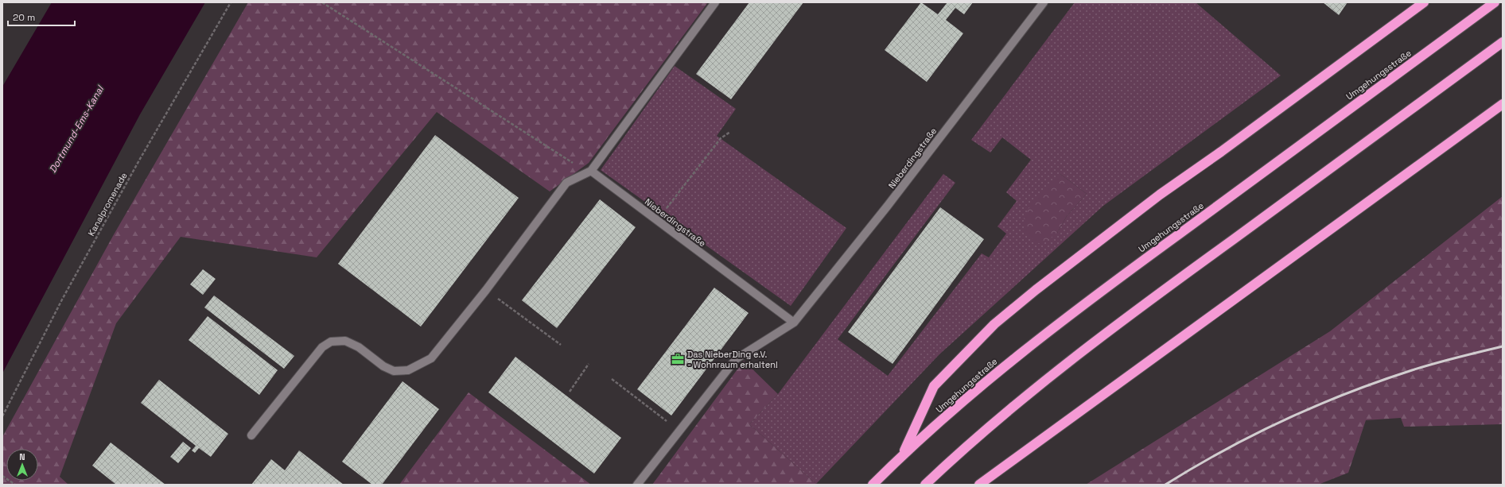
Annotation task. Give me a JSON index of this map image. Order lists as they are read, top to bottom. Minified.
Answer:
{"streets":{"highway":["Umgehungsstraße"],"street":["Nieberdingstraße"],"path":["Kanalpromenade"]},"water":["Dortmund-Ems-Kanal"],"places":{"office":["Das NieberDing e.V. - Wohnraum erhalten!"]},"scale_bar":"20 m","north":"top"}
